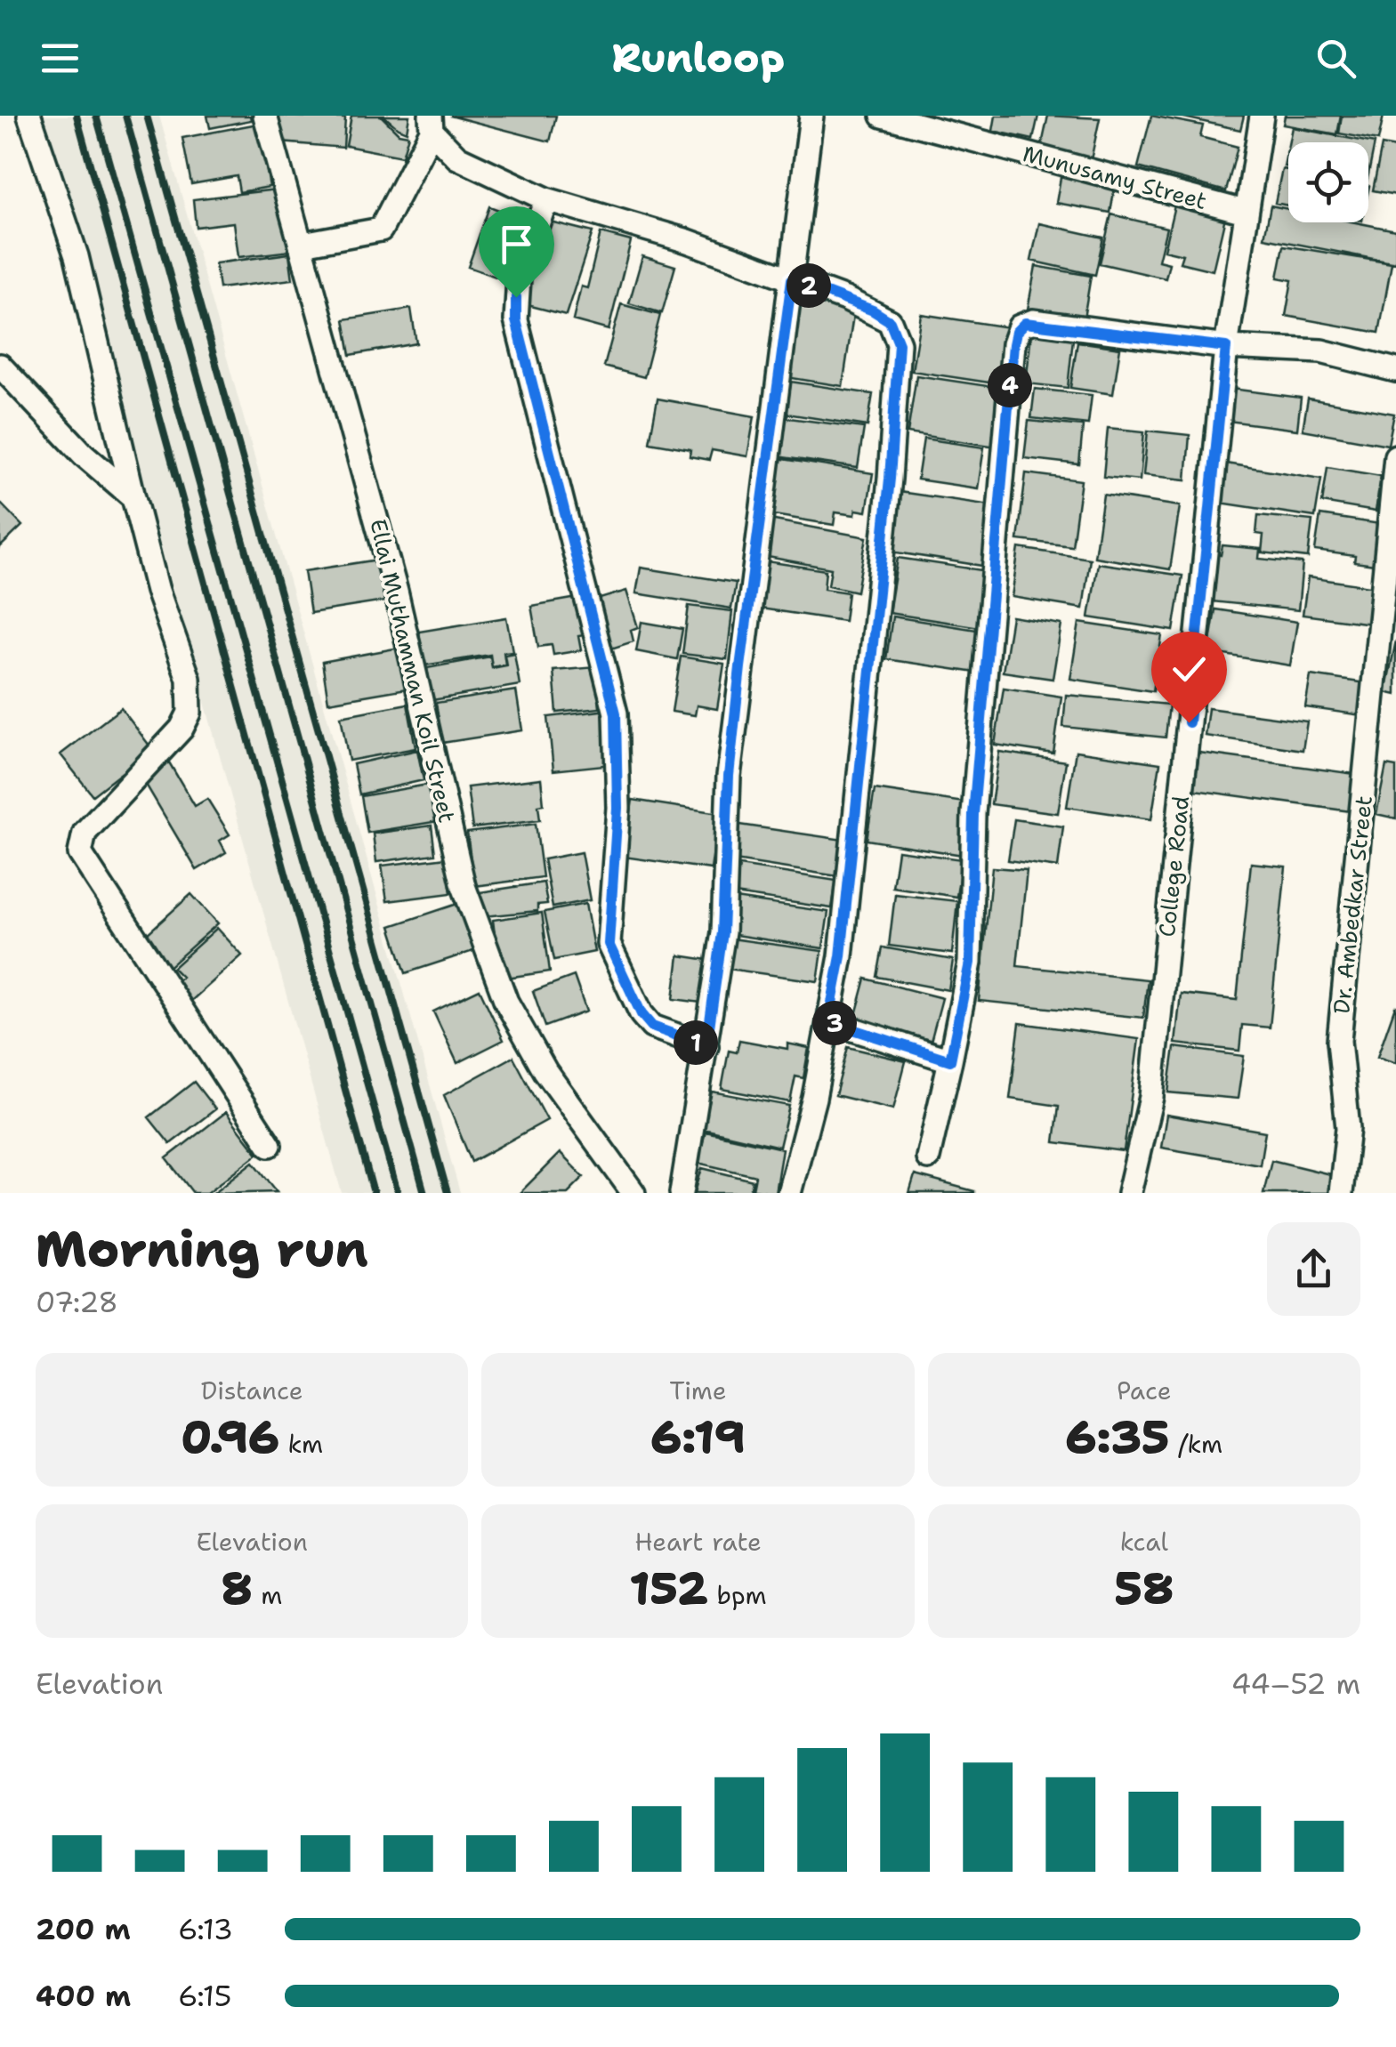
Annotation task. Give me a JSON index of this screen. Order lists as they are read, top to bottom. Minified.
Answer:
{"streets":{"street":["Munusamy Street","Ellai Muthamman Koil Street","College Road","Dr. Ambedkar Street"]},"crossings":[["Munusamy Street","College Road"]],"page":{"header":"Runloop","pins":["2","4","3","1"],"heading":["Morning run","07:28"],"stats":[["Distance","0.96 km"],["Time","6:19"],["Pace","6:35 /km"],["Elevation","8 m"],["Heart rate","152 bpm"],["kcal","58"]],"chart":["Elevation","44–52 m"],"list":[{"name":"200 m","note":"6:13"},{"name":"400 m","note":"6:15"}]}}
